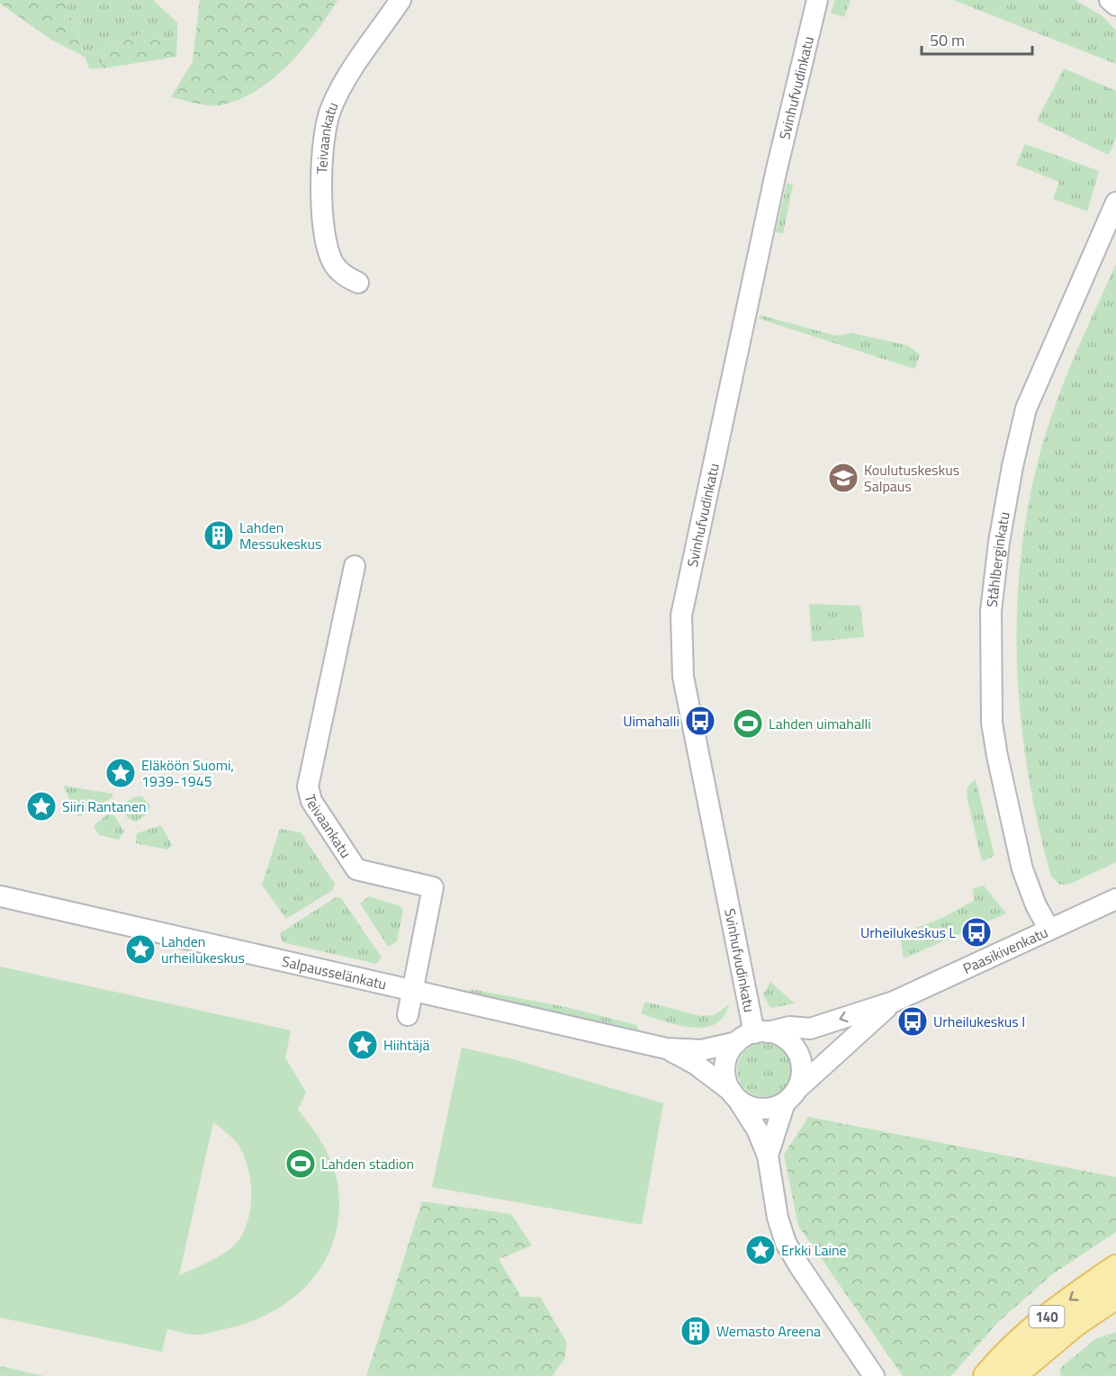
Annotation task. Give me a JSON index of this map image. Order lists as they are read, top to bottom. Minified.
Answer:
{"streets":{"main road":["140"],"street":["Svinhufvudinkatu","Teivaankatu","Ståhlberginkatu","Paasikivenkatu","Salpausselänkatu"]},"crossings":[["Svinhufvudinkatu","Paasikivenkatu"],["Svinhufvudinkatu","Salpausselänkatu"],["Teivaankatu","Salpausselänkatu"],["Ståhlberginkatu","Paasikivenkatu"],["Paasikivenkatu","Salpausselänkatu"]],"places":{"school or university":["Koulutuskeskus Salpaus"],"building":["Lahden Messukeskus","Wemasto Areena"],"bus stop":["Uimahalli","Urheilukeskus L","Urheilukeskus I"],"sports":["Lahden uimahalli","Lahden stadion"],"place":["Eläköön Suomi, 1939-1945","Siiri Rantanen","Lahden urheilukeskus","Hiihtäjä","Erkki Laine"]},"scale_bar":"50 m"}
